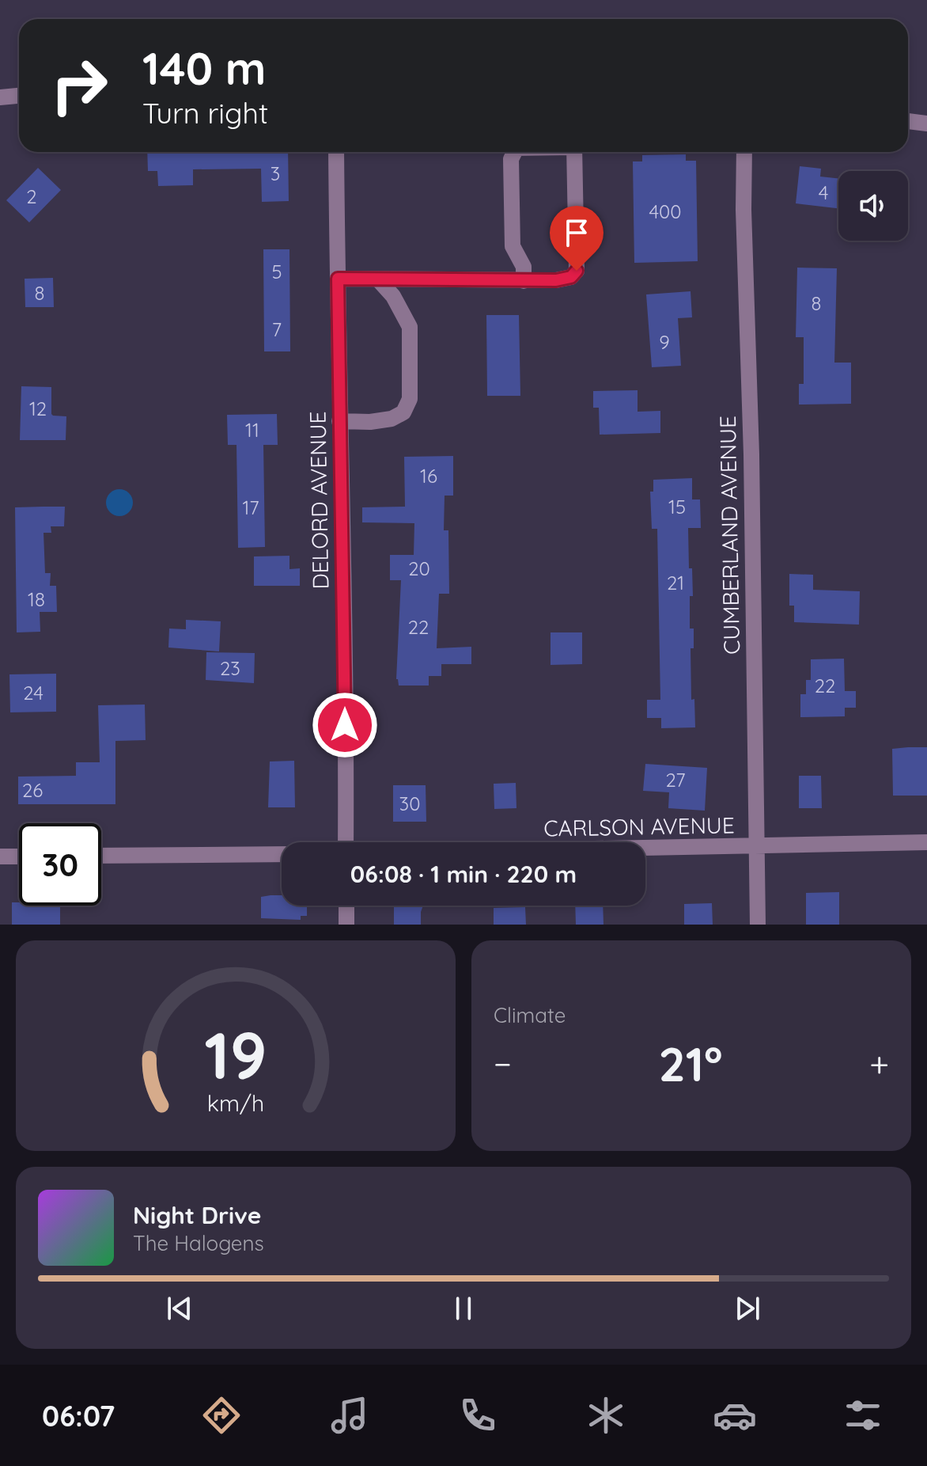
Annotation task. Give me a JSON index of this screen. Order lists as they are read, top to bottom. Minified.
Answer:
{"streets":{"street":["DELORD AVENUE","CUMBERLAND AVENUE","CARLSON AVENUE"]},"crossings":[["CUMBERLAND AVENUE","CARLSON AVENUE"]],"house_numbers":["3","4","2","400","5","8","8","7","9","12","11","16","15","17","20","21","18","22","23","22","24","27","26","30"],"page":{"turn":["140 m","Turn right"],"limit":"30","trip":"06:08 · 1 min · 220 m","tile":"Climate","heat":["−","21°","+"],"song":["Night Drive","The Halogens"],"tabs":"06:07","gauge":["19","km/h"]}}
